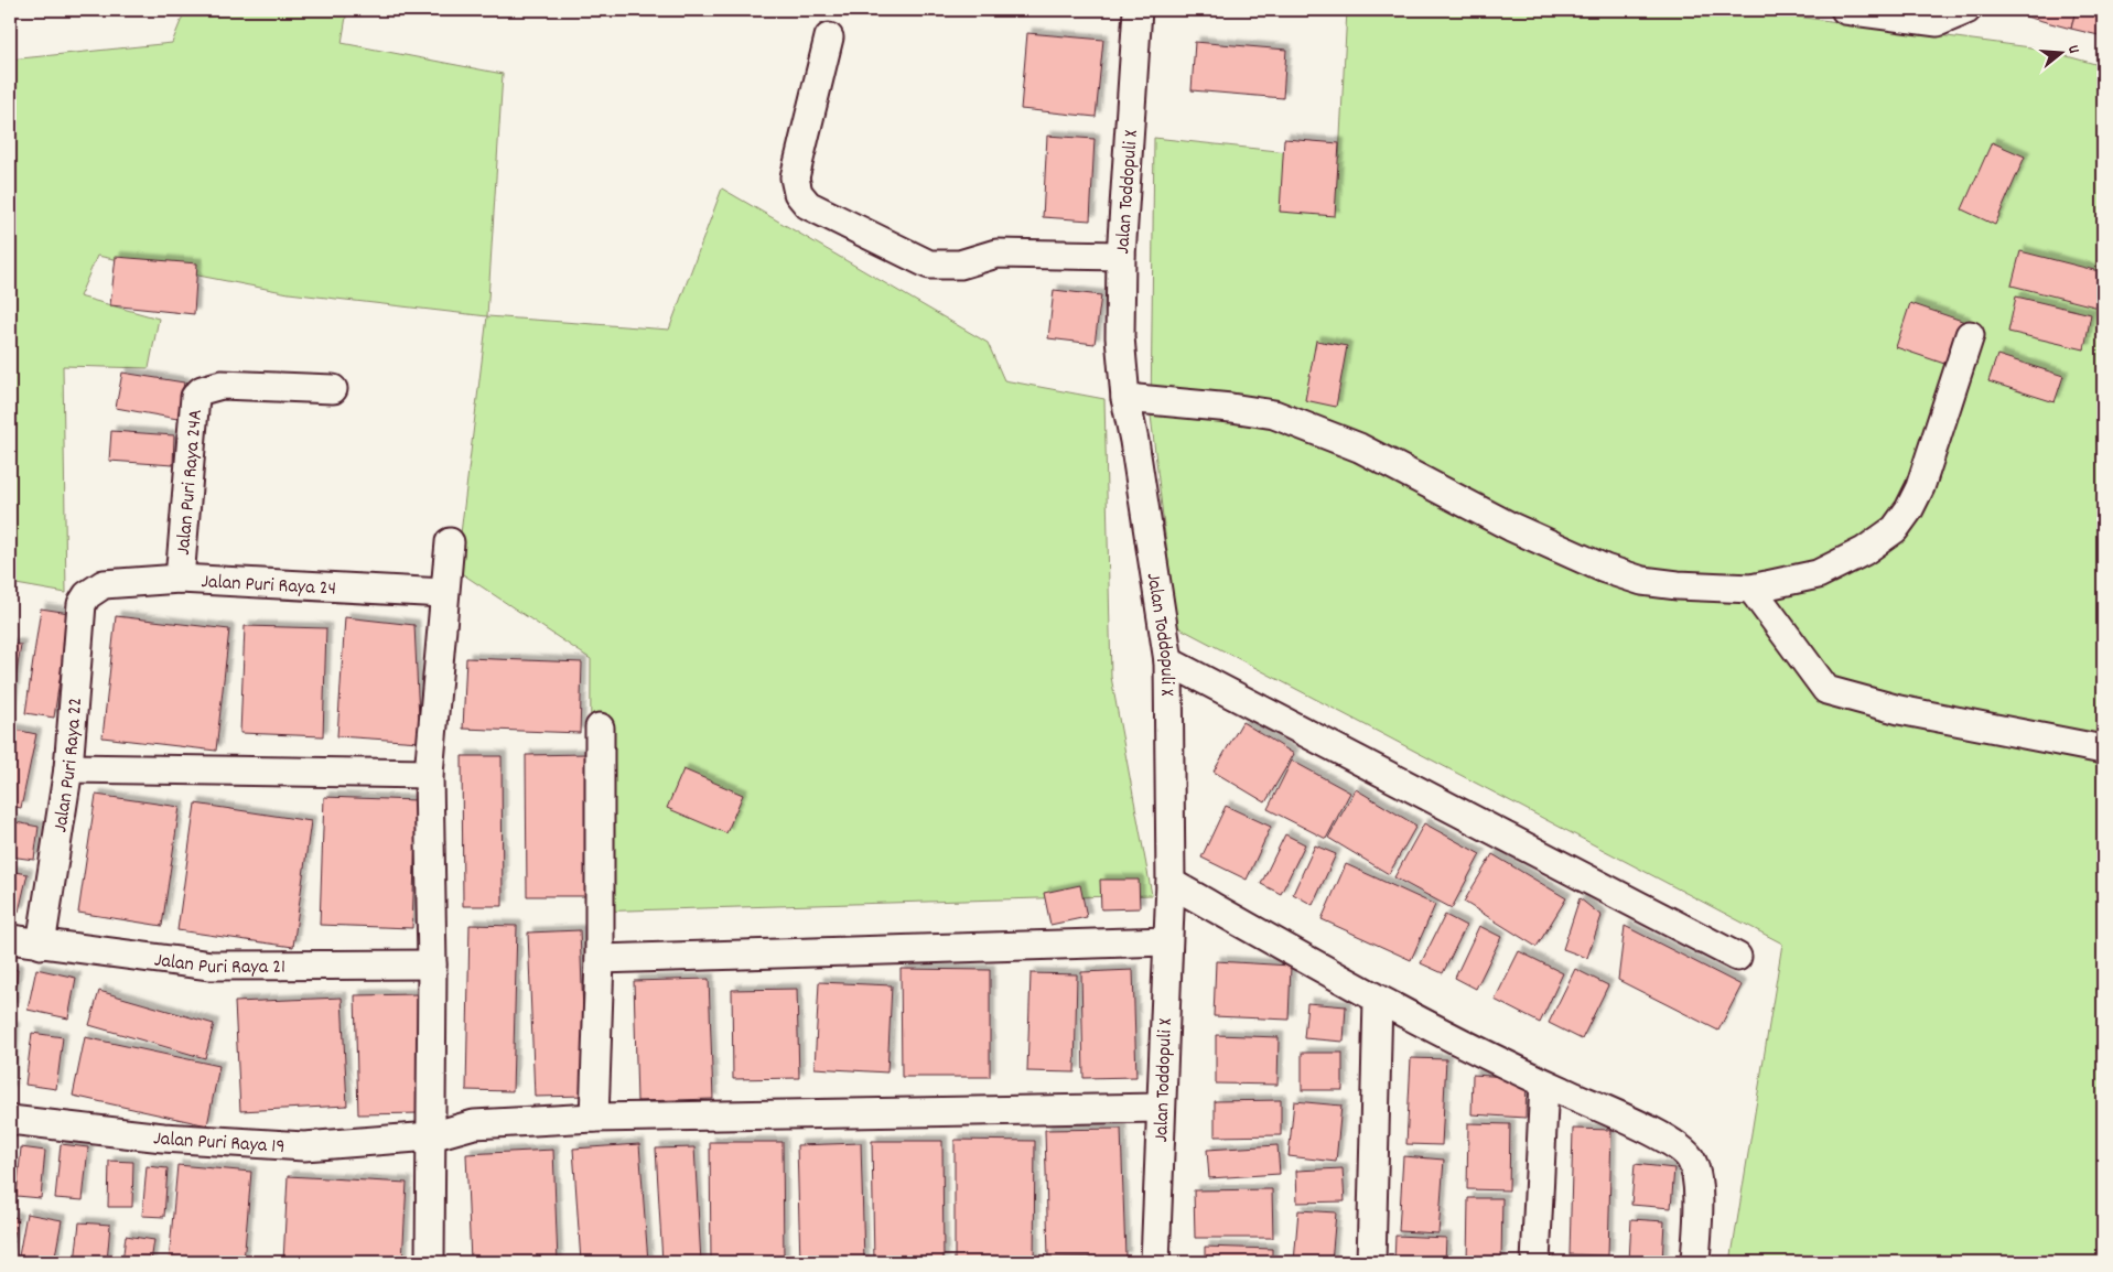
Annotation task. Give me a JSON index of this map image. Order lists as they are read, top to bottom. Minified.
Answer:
{"streets":{"street":["Jalan Toddopuli X","Jalan Puri Raya 24A","Jalan Puri Raya 24","Jalan Puri Raya 22","Jalan Puri Raya 21","Jalan Puri Raya 19"]},"crossings":[["Jalan Toddopuli X","Jalan Puri Raya 19"],["Jalan Puri Raya 24A","Jalan Puri Raya 24"],["Jalan Puri Raya 24","Jalan Puri Raya 22"],["Jalan Puri Raya 22","Jalan Puri Raya 21"]],"north":"right"}
